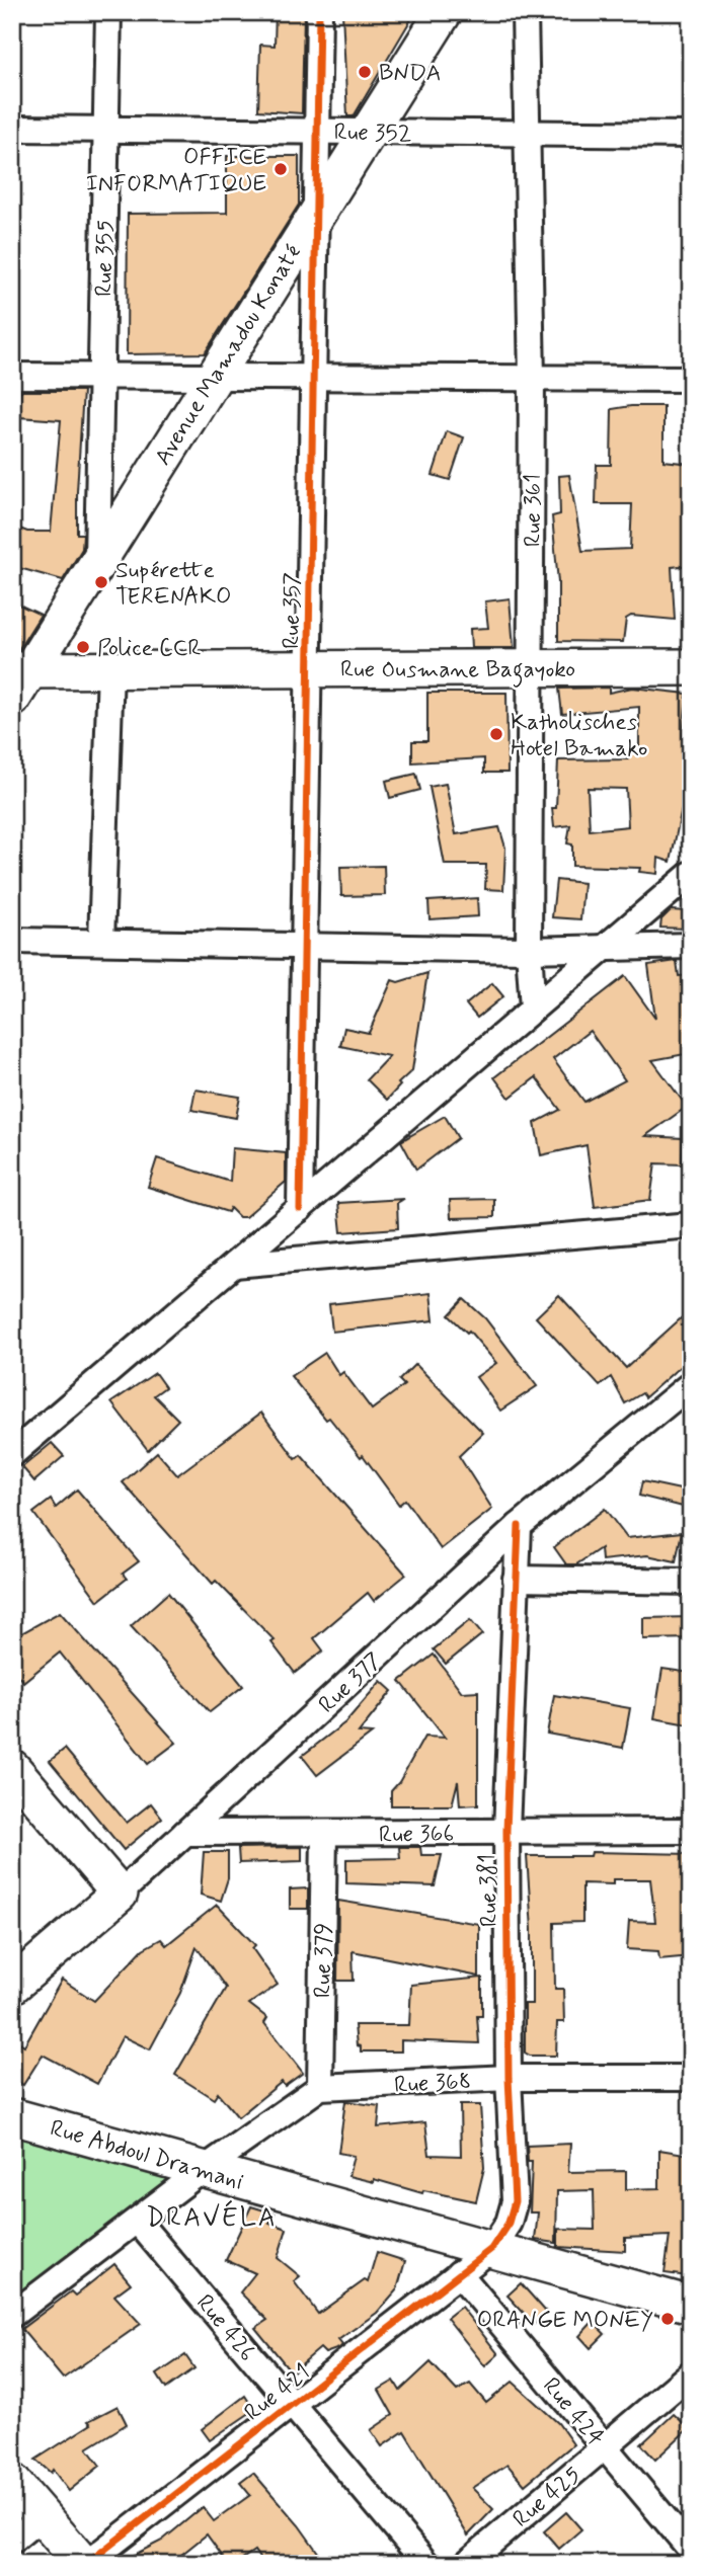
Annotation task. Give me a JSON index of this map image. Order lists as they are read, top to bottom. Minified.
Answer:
{"streets":{"main road":["Avenue Mamadou Konaté","Rue Ousmane Bagayoko","Rue 377","Rue Abdoul Dramani"],"street":["Rue 352","Rue 355","Rue 361","Rue 357","Rue 366","Rue 381","Rue 379","Rue 368","Rue 426","Rue 421","Rue 424","Rue 425"]},"crossings":[["Rue 352","Rue 355"],["Rue 352","Avenue Mamadou Konaté"],["Rue 352","Rue 361"],["Rue 352","Rue 357"],["Rue 355","Avenue Mamadou Konaté"],["Avenue Mamadou Konaté","Rue 357"],["Avenue Mamadou Konaté","Rue Ousmane Bagayoko"],["Rue 361","Rue Ousmane Bagayoko"],["Rue 357","Rue Ousmane Bagayoko"],["Rue 377","Rue 366"],["Rue 377","Rue 381"],["Rue 366","Rue 381"],["Rue 366","Rue 379"],["Rue 381","Rue 368"],["Rue 381","Rue Abdoul Dramani"],["Rue 381","Rue 421"],["Rue 379","Rue 368"],["Rue Abdoul Dramani","Rue 421"],["Rue 426","Rue 421"],["Rue 421","Rue 424"],["Rue 424","Rue 425"]],"districts":["DRAVÉLA"],"places":["BNDA","OFFICE INFORMATIQUE","Supérette TERENAKO","Police CCR","Katholisches Hotel Bamako","ORANGE MONEY"]}
